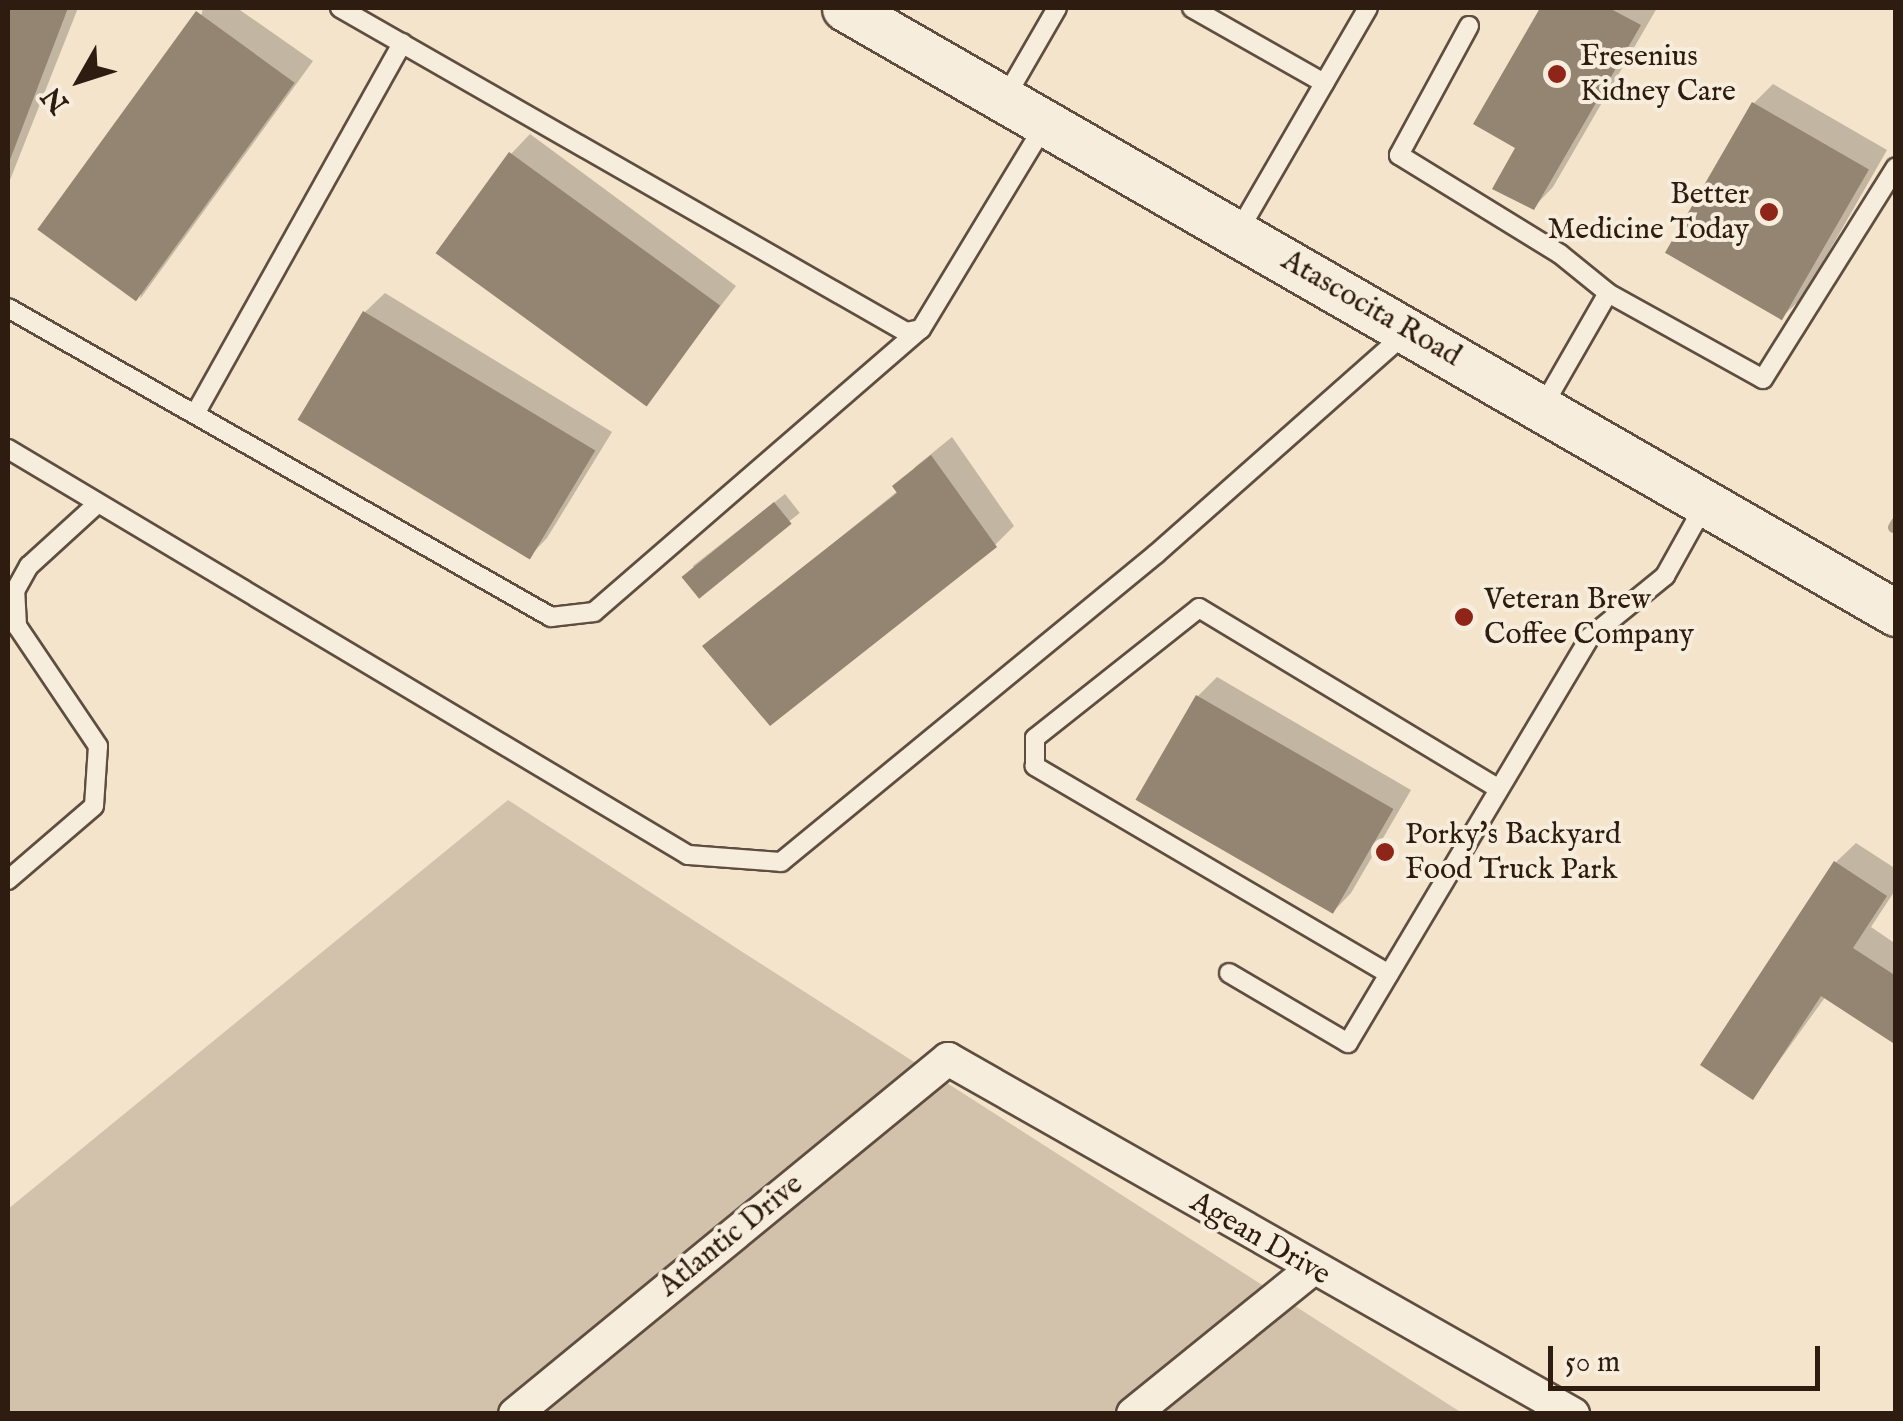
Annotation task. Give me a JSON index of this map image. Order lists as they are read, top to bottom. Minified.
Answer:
{"streets":{"main road":["Atascocita Road"],"street":["Atlantic Drive","Agean Drive"]},"crossings":[["Atlantic Drive","Agean Drive"]],"places":["Fresenius Kidney Care","Better Medicine Today","Veteran Brew Coffee Company","Porky's Backyard Food Truck Park"],"scale_bar":"50 m","north":"bottom left"}
